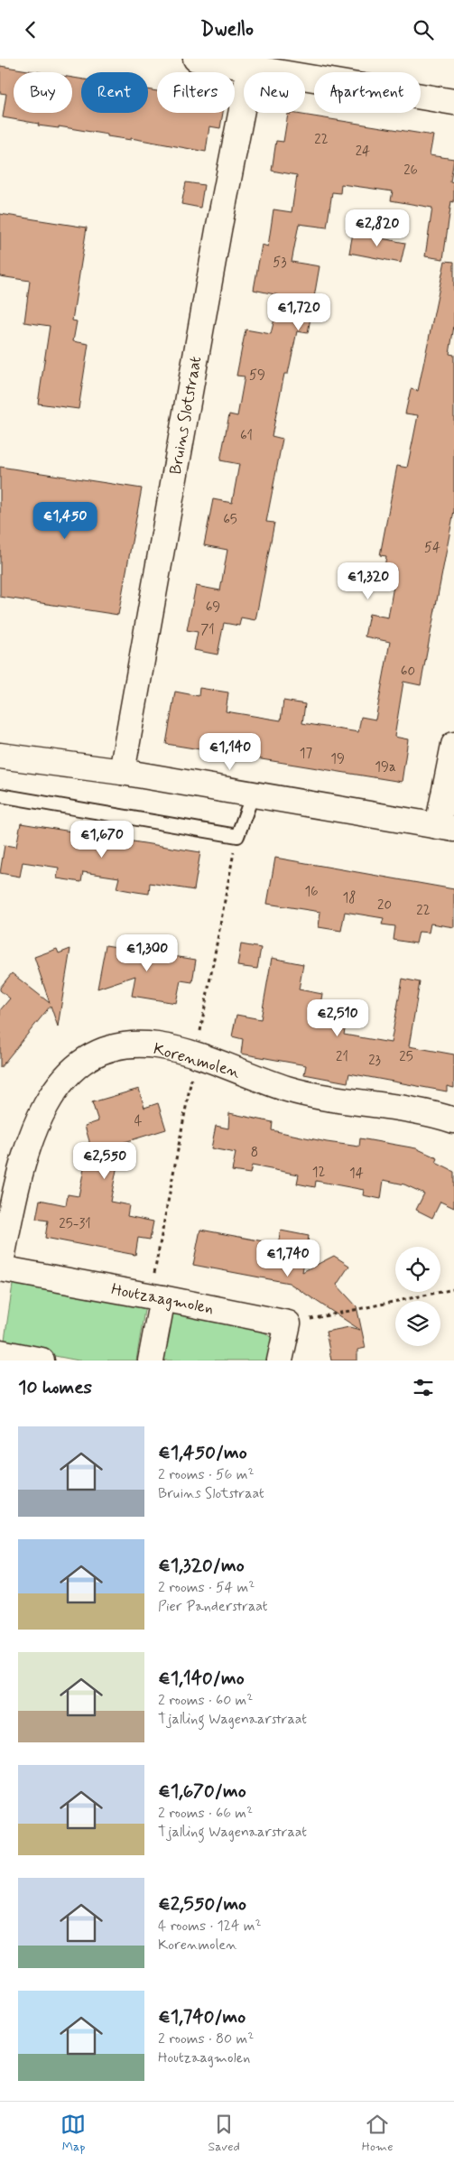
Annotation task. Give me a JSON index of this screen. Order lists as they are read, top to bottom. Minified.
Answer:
{"streets":{"street":["Bruins Slotstraat","Korenmolen","Houtzaagmolen"]},"crossings":[["Korenmolen","Houtzaagmolen"]],"house_numbers":["22","24","26","53","59","61","65","54","69","71","60","17","19","19a","16","18","20","22","21","25","23","4","8","12","14","25-31"],"page":{"header":"Dwello","chip":["Buy","Rent","Filters","New","Apartment"],"price":["€2,820","€1,720","€1,450","€1,320","€1,140","€1,670","€1,300","€2,510","€2,550","€1,740"],"heading":"10 homes","list":[{"name":"€1,450/mo","note":"2 rooms · 56 m² · Bruins Slotstraat"},{"name":"€1,320/mo","note":"2 rooms · 54 m² · Pier Panderstraat"},{"name":"€1,140/mo","note":"2 rooms · 60 m² · Tjalling Wagenaarstraat"},{"name":"€1,670/mo","note":"2 rooms · 66 m² · Tjalling Wagenaarstraat"},{"name":"€2,550/mo","note":"4 rooms · 124 m² · Korenmolen"},{"name":"€1,740/mo","note":"2 rooms · 80 m² · Houtzaagmolen"}],"tabs":["Map","Saved","Home"]}}
